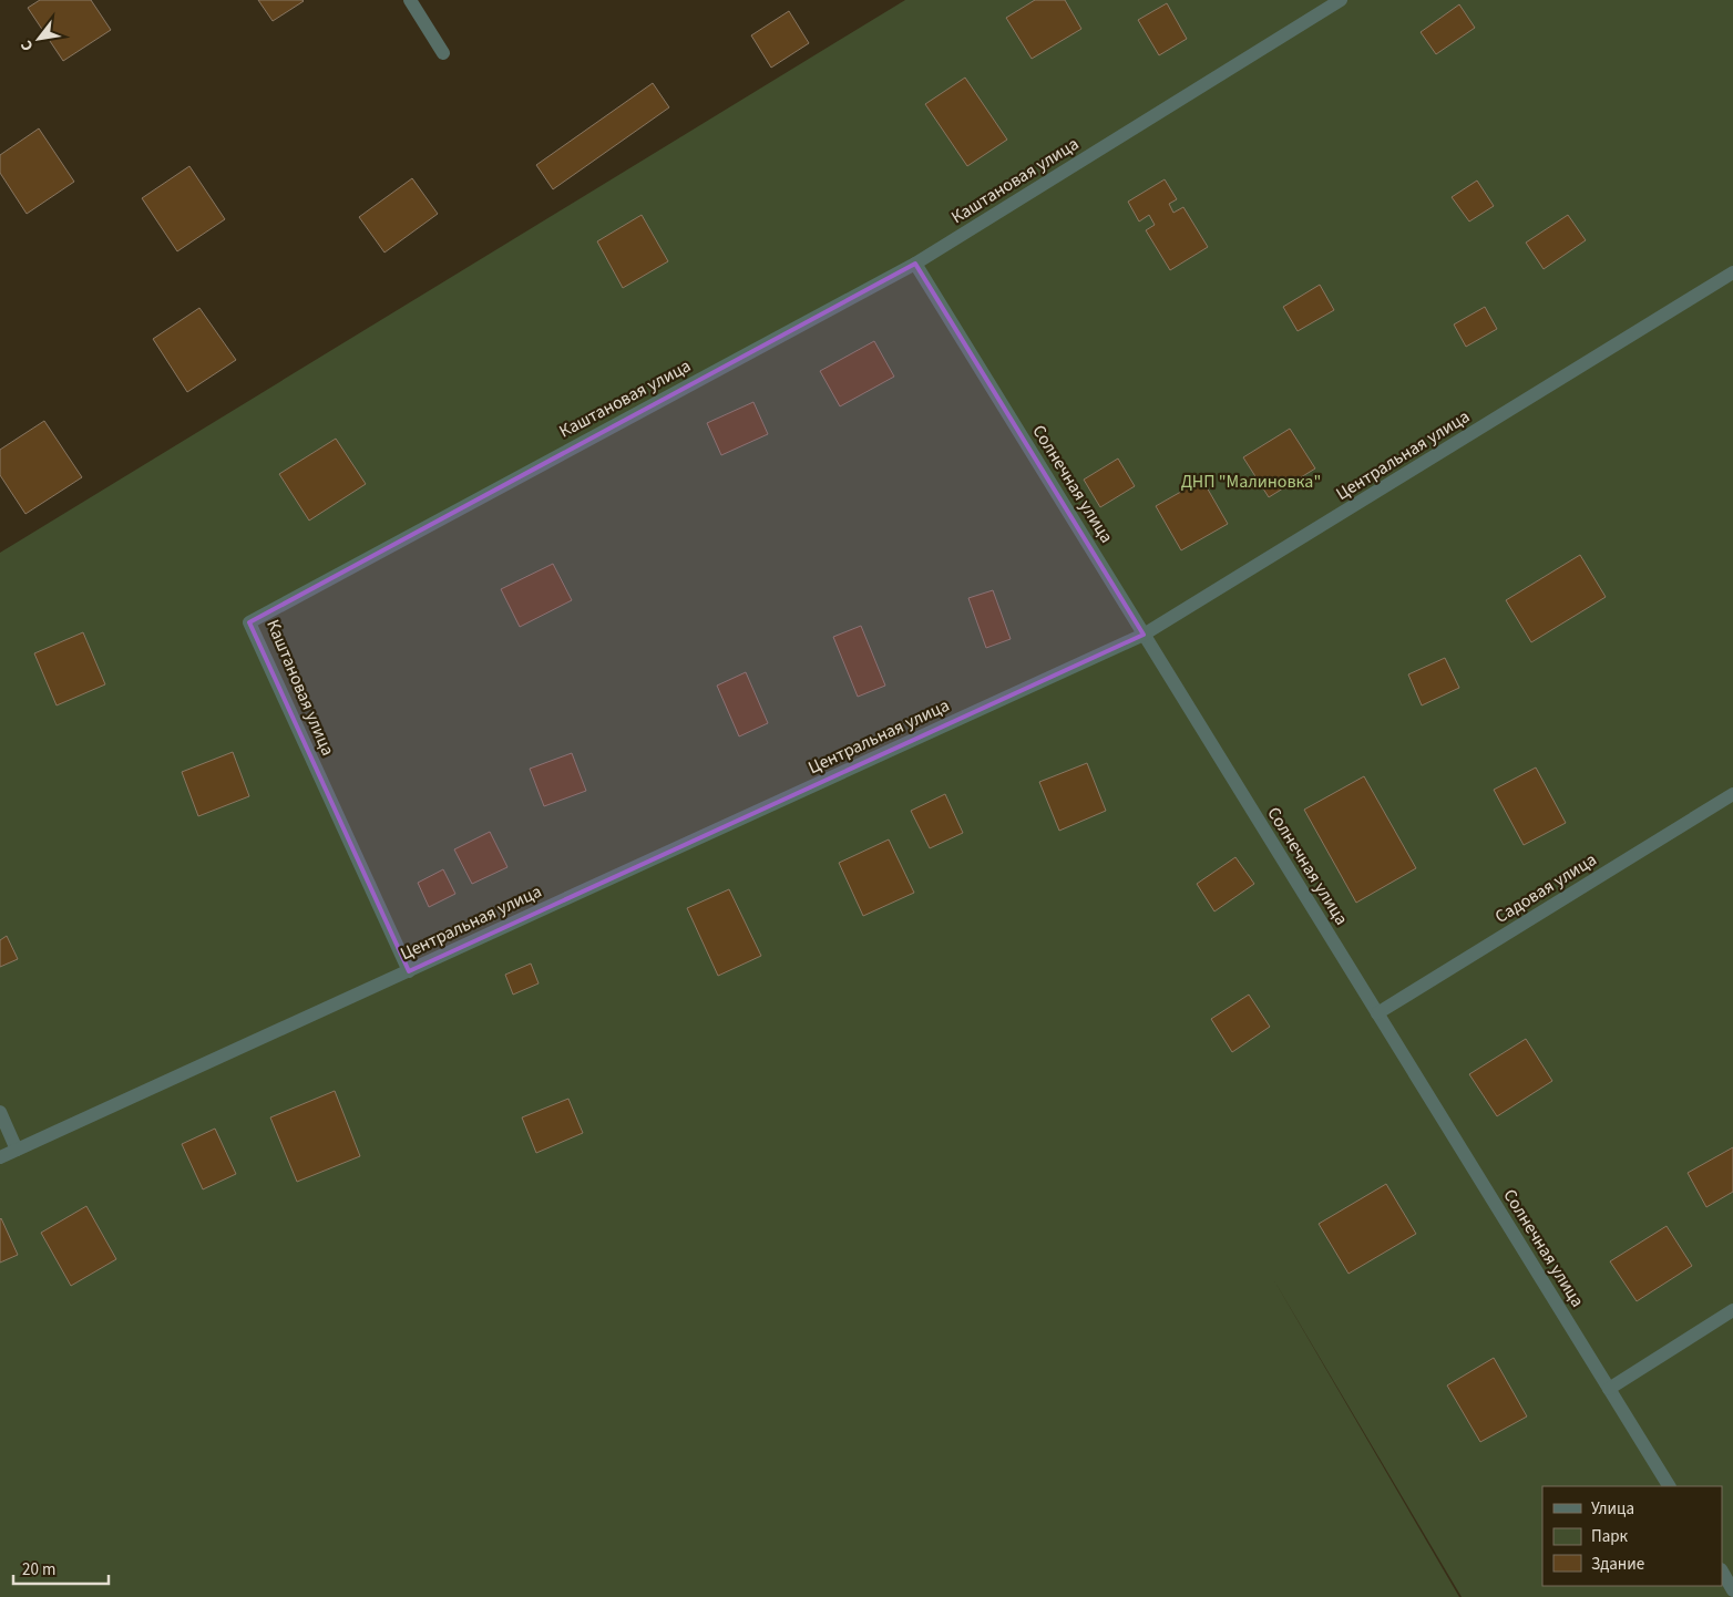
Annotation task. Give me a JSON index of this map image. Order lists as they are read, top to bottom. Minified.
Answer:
{"streets":{"street":["Каштановая улица","Центральная улица","Солнечная улица","Садовая улица"]},"crossings":[["Каштановая улица","Центральная улица"],["Каштановая улица","Солнечная улица"],["Центральная улица","Солнечная улица"],["Солнечная улица","Садовая улица"]],"parks":["ДНП \"Малиновка\""],"legend":["Улица","Парк","Здание"],"scale_bar":"20 m","north":"bottom left"}
